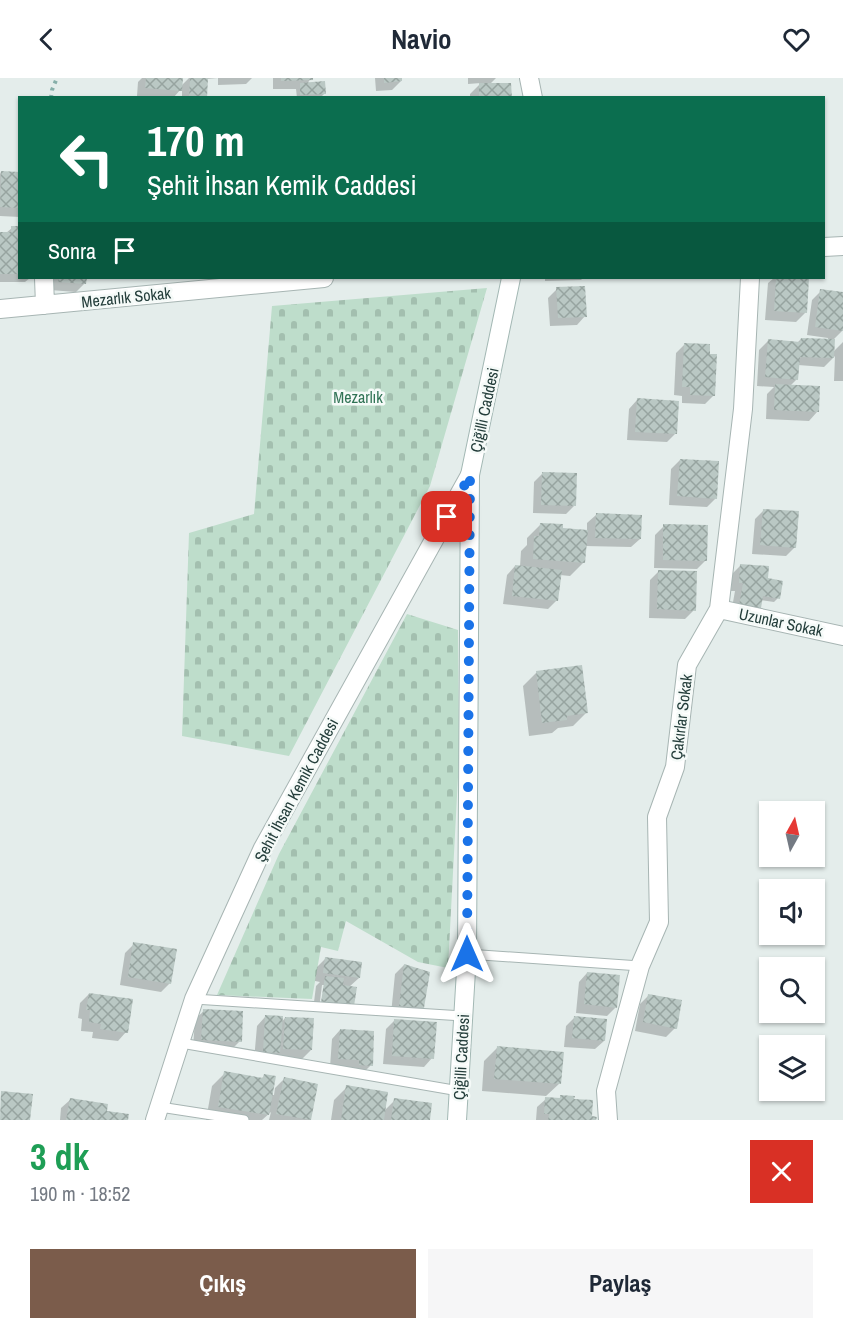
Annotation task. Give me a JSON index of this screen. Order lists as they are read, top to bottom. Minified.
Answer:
{"streets":{"street":["Mezarlık Sokak","Çiğilli Caddesi","Uzunlar Sokak","Çakırlar Sokak","Şehit İhsan Kemik Caddesi"]},"crossings":[["Çiğilli Caddesi","Şehit İhsan Kemik Caddesi"],["Uzunlar Sokak","Çakırlar Sokak"]],"parks":["Mezarlık"],"north":"top","page":{"header":"Navio","turn":["170 m","Şehit İhsan Kemik Caddesi"],"then":"Sonra","heading":["3 dk","190 m · 18:52"],"buttons":["Çıkış","Paylaş"]}}
